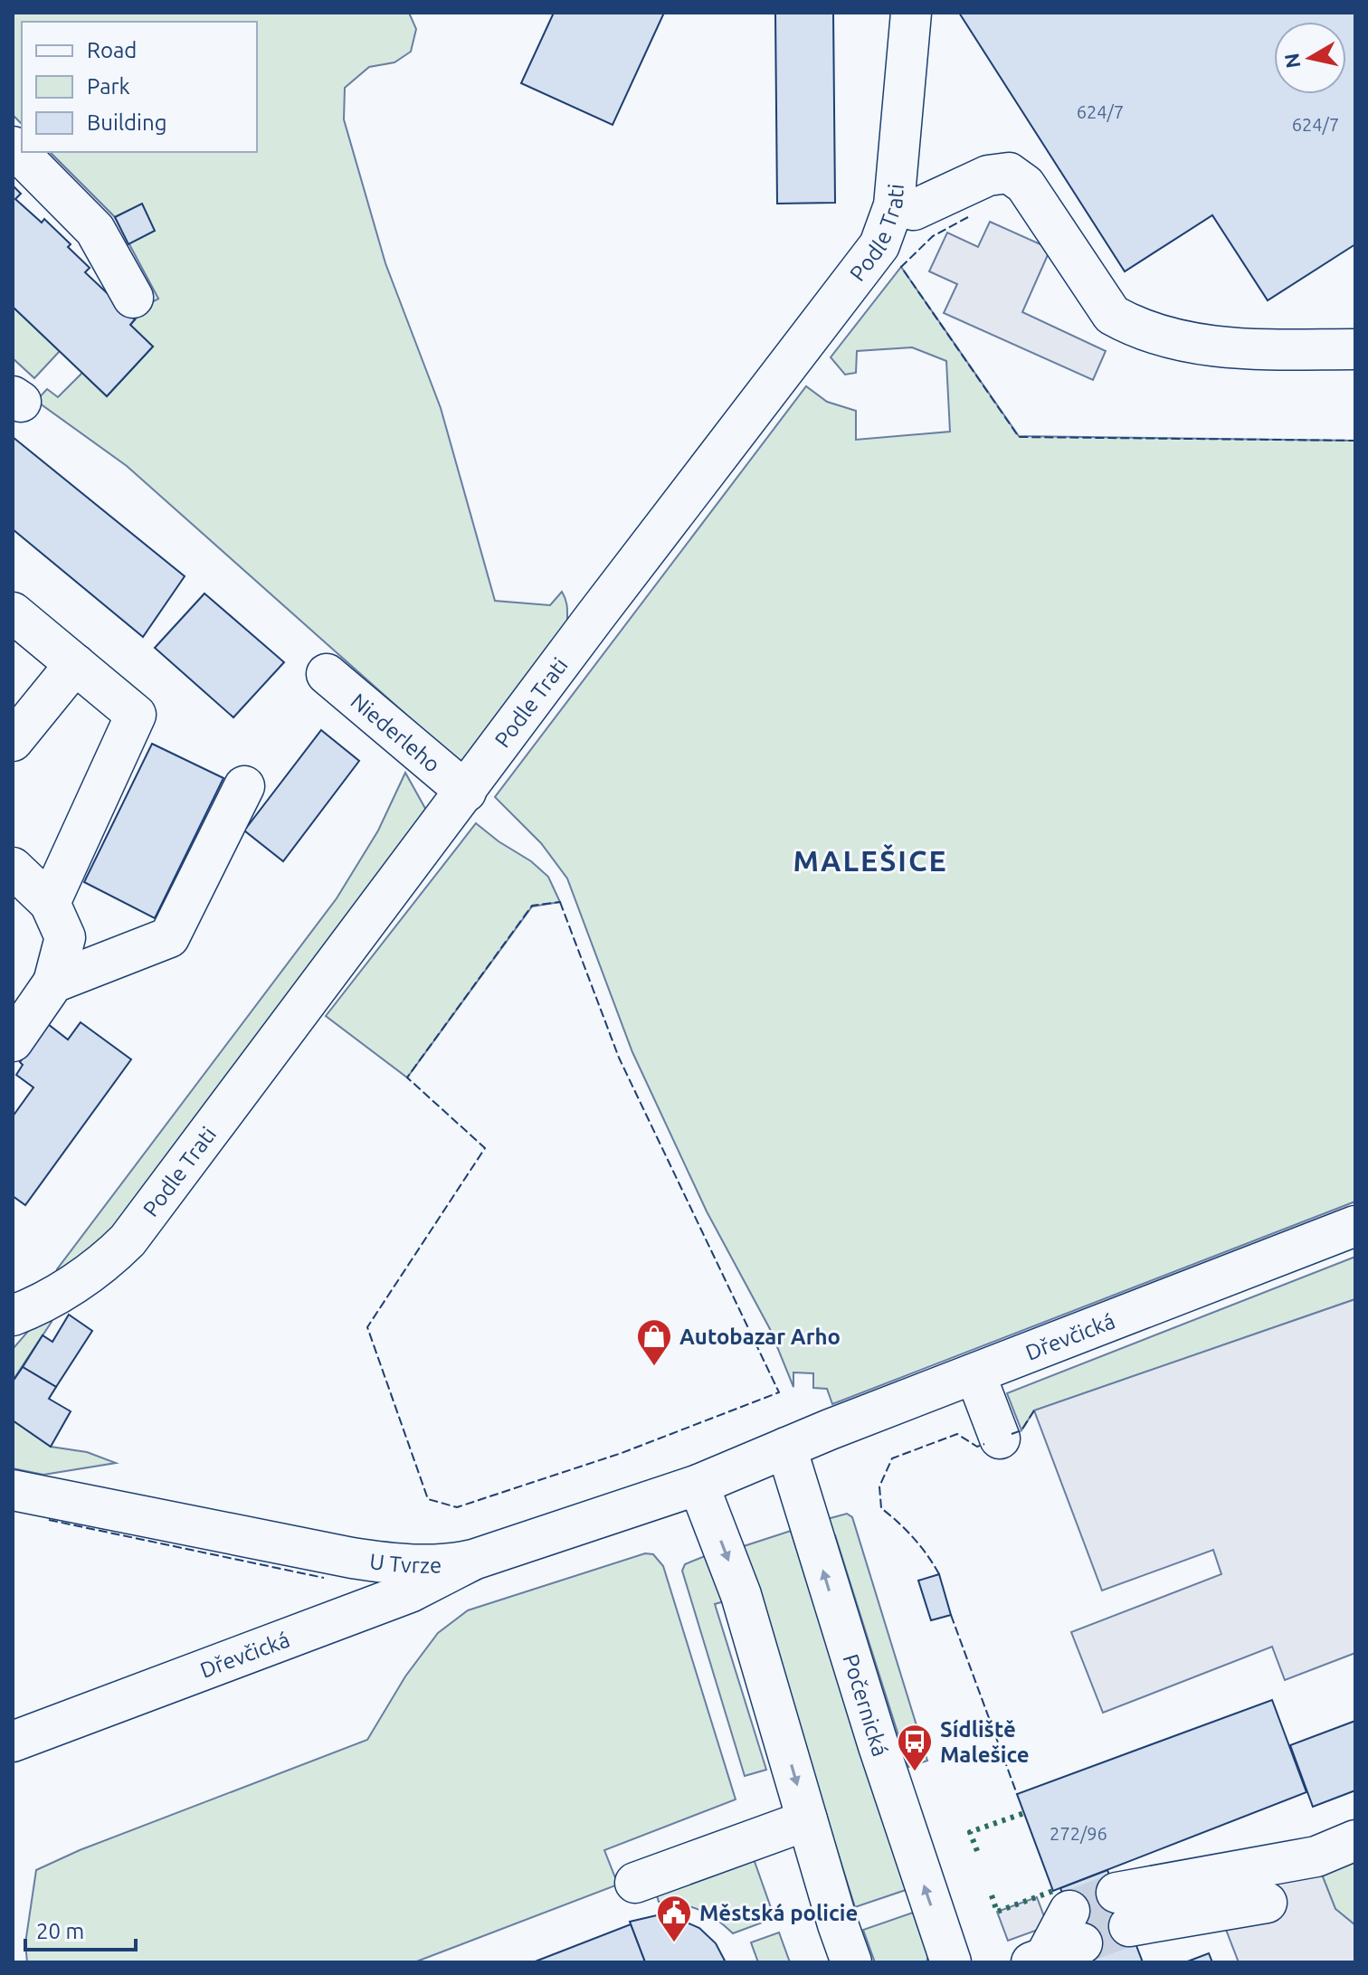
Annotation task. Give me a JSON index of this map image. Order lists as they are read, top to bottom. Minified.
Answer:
{"streets":{"street":["Podle Trati","Niederleho","Dřevčická","U Tvrze","Počernická"]},"crossings":[["Podle Trati","Niederleho"],["Dřevčická","U Tvrze"],["Dřevčická","Počernická"],["U Tvrze","Počernická"]],"districts":["MALEŠICE"],"places":{"shop":["Autobazar Arho"],"bus stop":["Sídliště Malešice"],"public building":["Městská policie"]},"house_numbers":["624/7","624/7","272/96"],"legend":["Road","Park","Building"],"scale_bar":"20 m","north":"left"}
